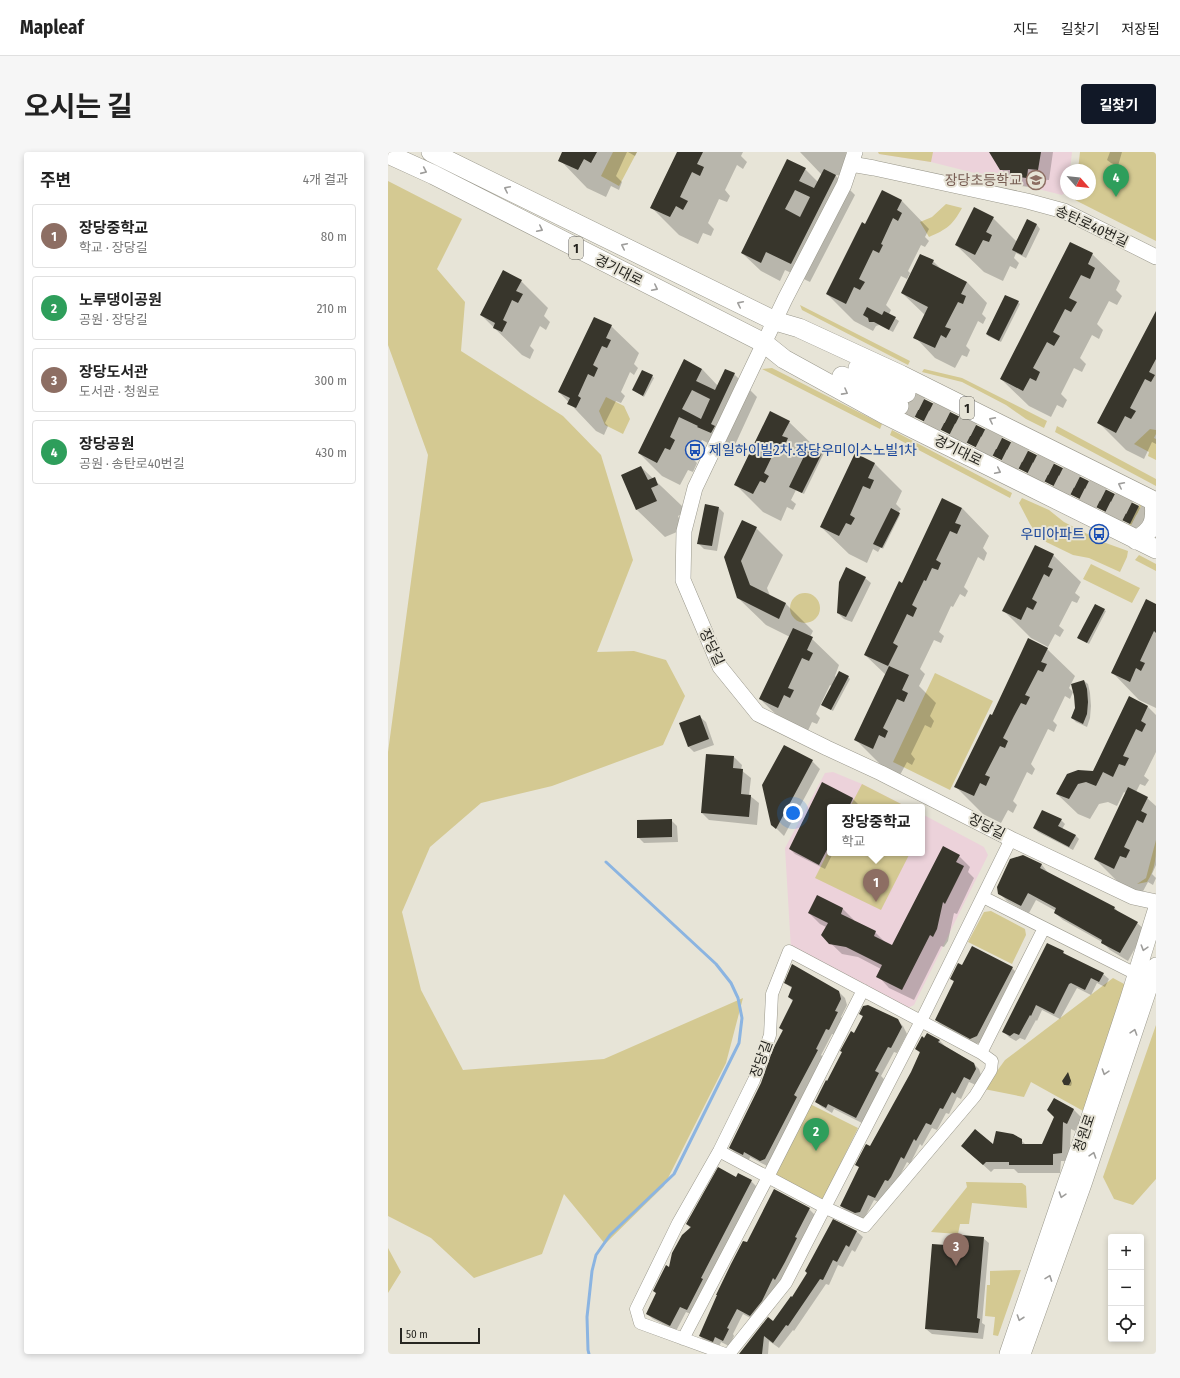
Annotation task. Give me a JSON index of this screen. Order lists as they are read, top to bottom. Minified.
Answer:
{"streets":{"main road":["1","경기대로","청원로"],"street":["송탄로40번길","장당길"]},"crossings":[["송탄로40번길","장당길"],["경기대로","장당길"]],"places":{"school or university":["장당초등학교"],"bus stop":["제일하이빌2차.장당우미이스노빌1차","우미아파트"]},"scale_bar":"50 m","north":"bottom right","page":{"header":"Mapleaf","nav":["지도","길찾기","저장됨"],"title":"오시는 길","buttons":"길찾기","heading":["주변","4개 결과"],"pins":["4","1","2","3"],"list":[{"mark":"1","name":"장당중학교","note":"학교 · 장당길","value":"80 m"},{"mark":"2","name":"노루댕이공원","note":"공원 · 장당길","value":"210 m"},{"mark":"3","name":"장당도서관","note":"도서관 · 청원로","value":"300 m"},{"mark":"4","name":"장당공원","note":"공원 · 송탄로40번길","value":"430 m"}],"popup":["장당중학교","학교"],"map_buttons":["+","−"],"scale":"50 m"}}
